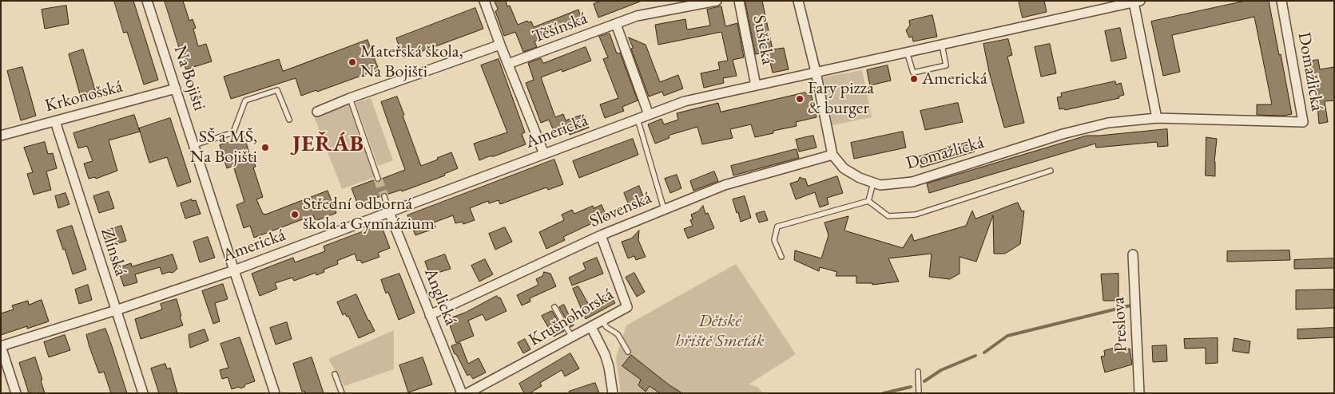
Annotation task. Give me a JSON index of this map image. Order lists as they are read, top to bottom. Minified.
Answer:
{"streets":{"street":["Těšínská","Sušická","Domažlická","Na Bojišti","Krkonošská","Americká","Slovenská","Zlínská","Anglická","Krušnohorská","Preslova"]},"crossings":[["Sušická","Americká"],["Domažlická","Slovenská"],["Na Bojišti","Krkonošská"],["Na Bojišti","Americká"],["Krkonošská","Zlínská"],["Americká","Zlínská"],["Americká","Anglická"],["Slovenská","Anglická"],["Slovenská","Krušnohorská"]],"districts":["JEŘÁB"],"parks":["Dětské hřiště Smeťák"],"places":["Mateřská škola, Na Bojišti","Americká","Fary pizza & burger","SŠ a MŠ, Na Bojišti","Střední odborná škola a Gymnázium"]}
